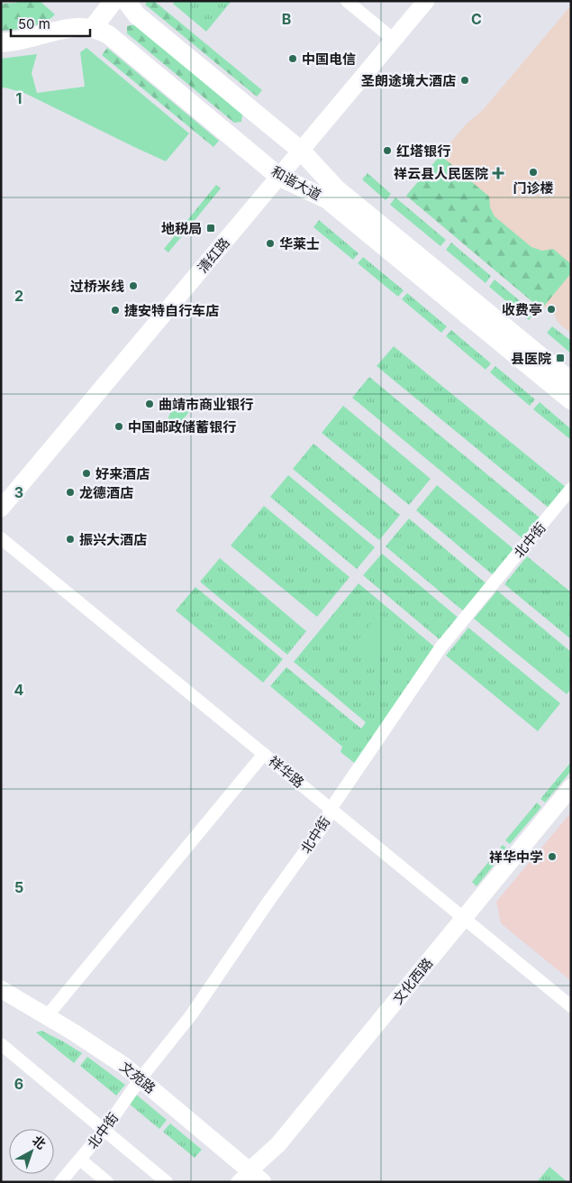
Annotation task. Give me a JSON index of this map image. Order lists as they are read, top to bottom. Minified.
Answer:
{"streets":{"main road":["和谐大道","清红路","文化西路","文苑路"],"street":["北中街","祥华路"]},"crossings":[["和谐大道","清红路"],["北中街","祥华路"],["北中街","文苑路"],["祥华路","文化西路"],["文化西路","文苑路"]],"places":{"other":["中国电信","圣朗途境大酒店","红塔银行","门诊楼","华莱士","过桥米线","收费亭","捷安特自行车店","曲靖市商业银行","中国邮政储蓄银行","好来酒店","龙德酒店","振兴大酒店","祥华中学"],"health":["祥云县人民医院"],"transit":["地税局","县医院"]},"scale_bar":"50 m","north":"top right","grid":{"columns":["B","C"],"rows":["1","2","3","4","5","6"]}}
